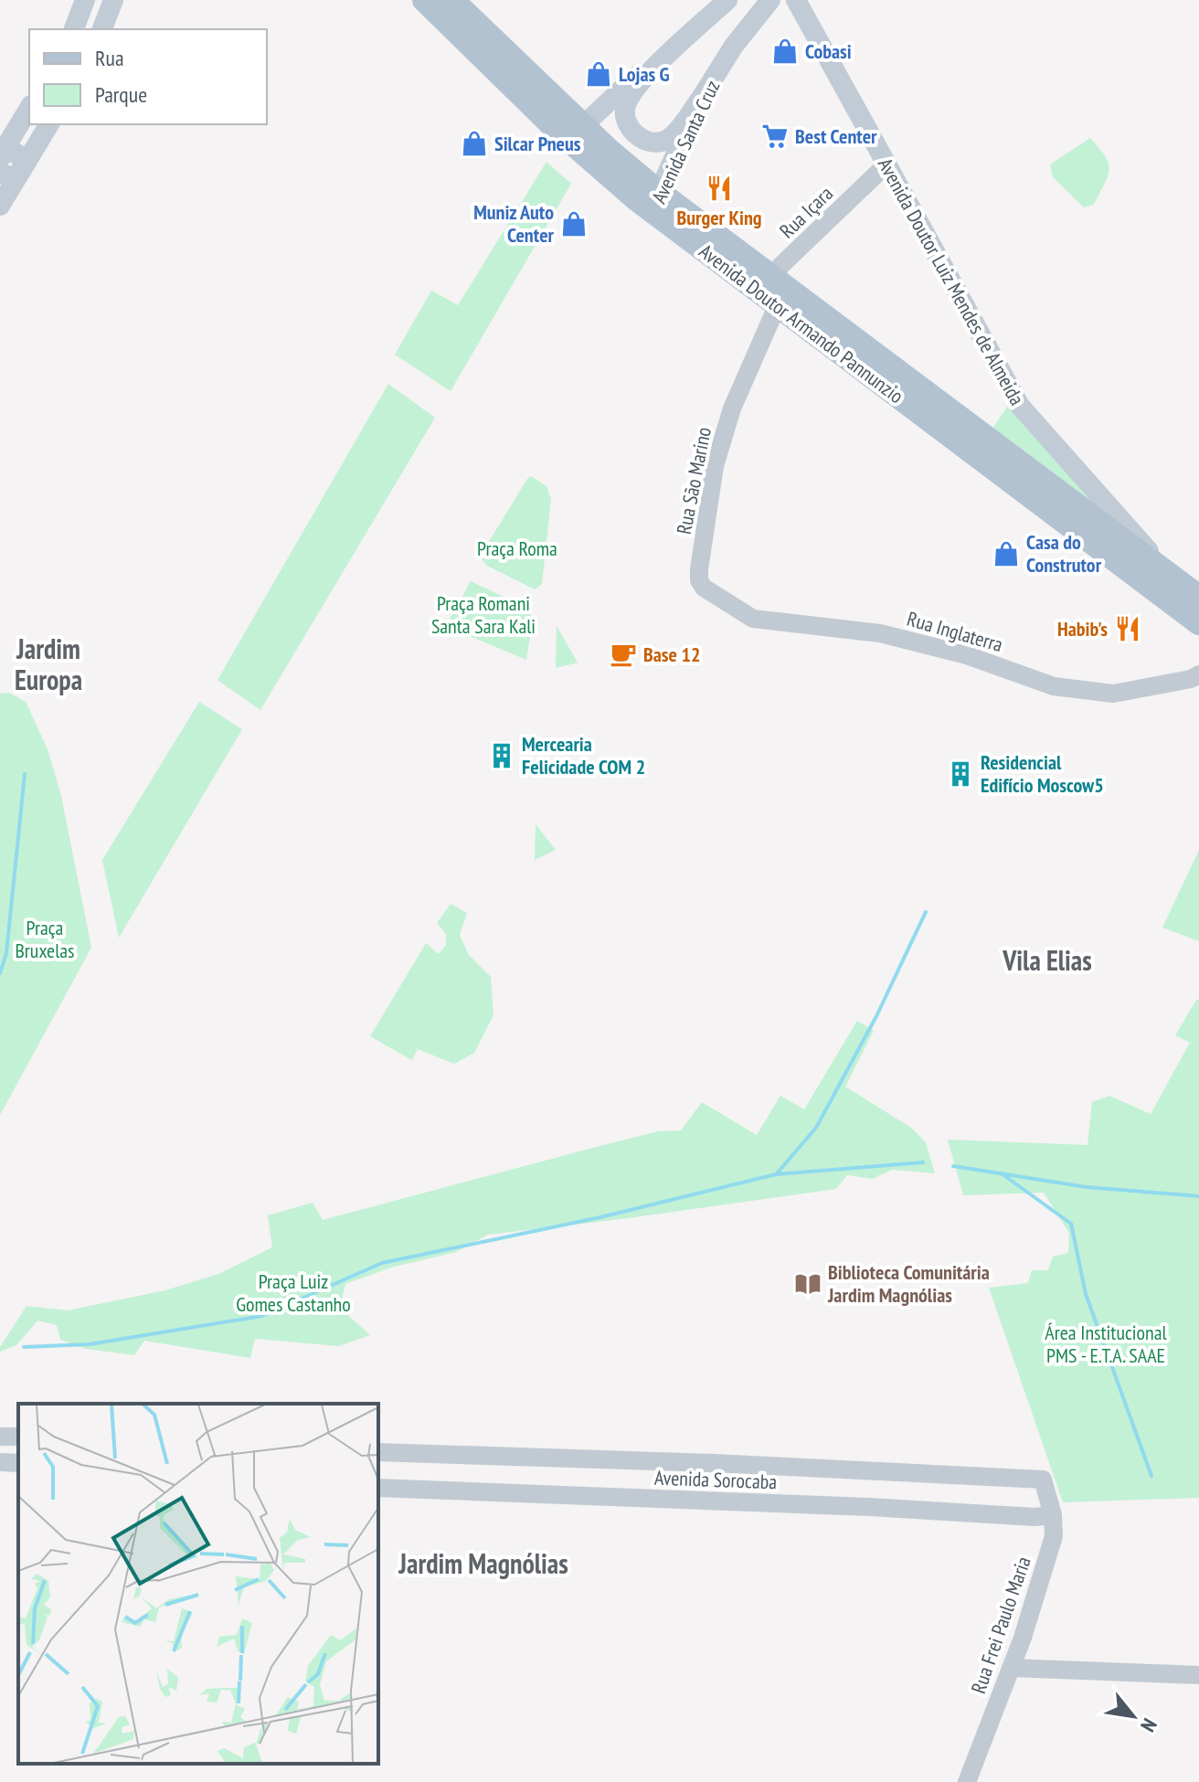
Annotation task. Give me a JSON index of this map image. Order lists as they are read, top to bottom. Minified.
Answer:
{"streets":{"main road":["Avenida Santa Cruz","Avenida Doutor Luiz Mendes de Almeida","Avenida Doutor Armando Pannunzio"],"street":["Rua Içara","Rua São Marino","Rua Inglaterra","Avenida Sorocaba","Rua Frei Paulo Maria"]},"crossings":[["Avenida Santa Cruz","Avenida Doutor Armando Pannunzio"],["Rua Içara","Avenida Doutor Luiz Mendes de Almeida"],["Rua Içara","Avenida Doutor Armando Pannunzio"],["Rua Içara","Rua São Marino"],["Avenida Doutor Luiz Mendes de Almeida","Avenida Doutor Armando Pannunzio"],["Avenida Doutor Armando Pannunzio","Rua São Marino"],["Rua São Marino","Rua Inglaterra"],["Avenida Sorocaba","Rua Frei Paulo Maria"]],"districts":["Jardim Europa","Vila Elias","Jardim Magnólias"],"parks":["Praça Roma","Praça Romani Santa Sara Kali","Praça Bruxelas","Praça Luiz Gomes Castanho","Área Institucional PMS - E.T.A. SAAE"],"places":{"shop":["Cobasi","Lojas G","Silcar Pneus","Muniz Auto Center","Casa do Construtor"],"supermarket":["Best Center"],"restaurant":["Burger King","Habib's"],"cafe":["Base 12"],"building":["Mercearia Felicidade COM 2","Residencial Edifício Moscow5"],"library":["Biblioteca Comunitária Jardim Magnólias"]},"legend":["Rua","Parque"],"north":"bottom right"}
